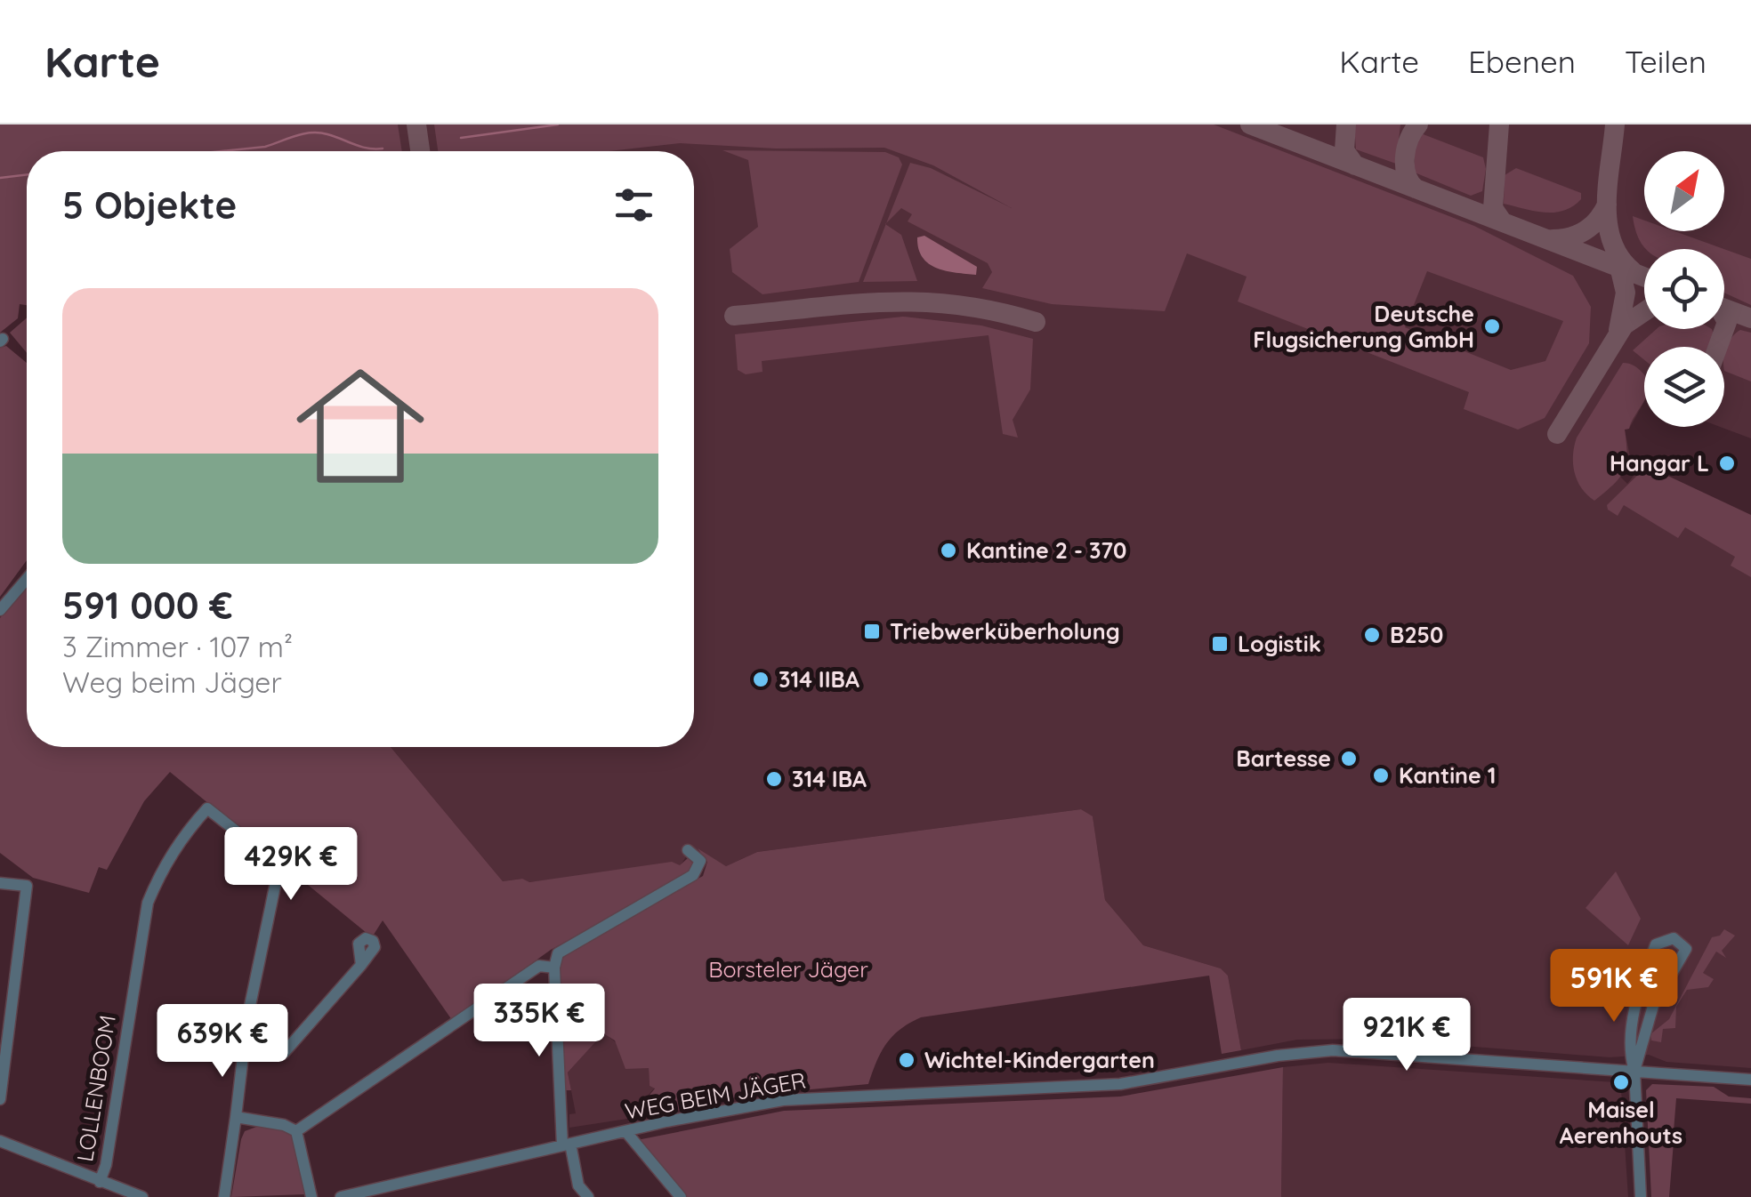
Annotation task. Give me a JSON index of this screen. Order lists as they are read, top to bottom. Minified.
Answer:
{"streets":{"street":["LOLLENBOOM","WEG BEIM JÄGER"]},"parks":["Borsteler Jäger"],"places":{"other":["Deutsche Flugsicherung GmbH","Hangar L","Kantine 2 - 370","B250","314 IIBA","Bartesse","Kantine 1","314 IBA","Wichtel-Kindergarten","Maisel Aerenhouts"],"transit":["Triebwerküberholung","Logistik"]},"north":"top right","page":{"header":"Karte","nav":["Karte","Ebenen","Teilen"],"heading":"5 Objekte","list":[{"name":"591 000 €","note":"3 Zimmer · 107 m² · Weg beim Jäger"}],"price":["429K €","591K €","335K €","921K €","639K €"]}}
